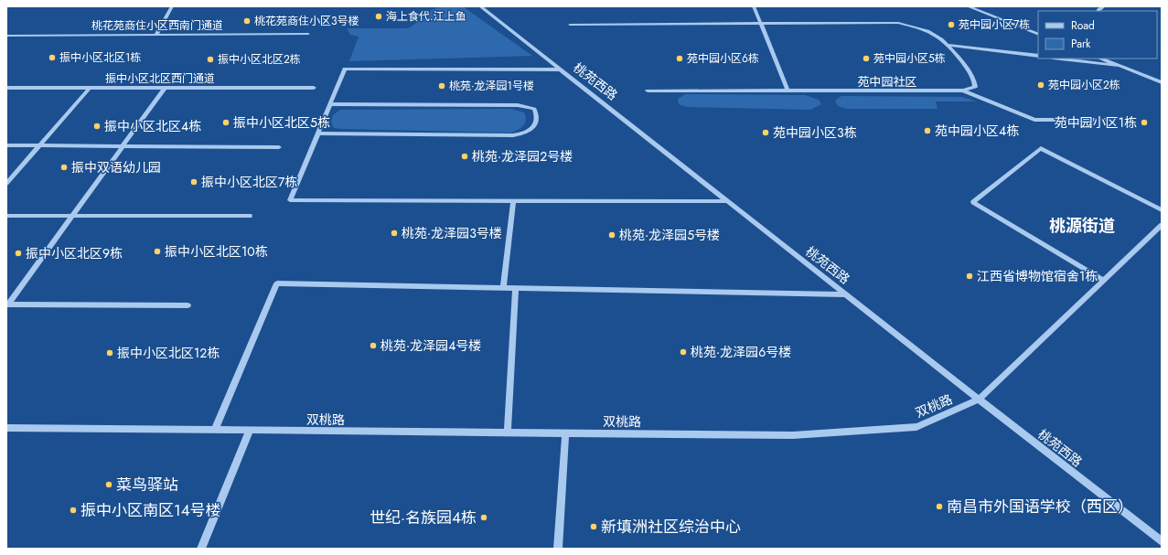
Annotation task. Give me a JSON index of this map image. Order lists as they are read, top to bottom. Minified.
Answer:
{"streets":{"street":["桃花苑商住小区西南门通道","振中小区北区西门通道","桃苑西路","双桃路"]},"crossings":[["桃苑西路","双桃路"]],"districts":["苑中园社区","桃源街道"],"places":["海上食代.江上鱼","桃花苑商住小区3号楼","苑中园小区7栋","振中小区北区1栋","苑中园小区6栋","苑中园小区5栋","振中小区北区2栋","苑中园小区2栋","桃苑·龙泽园1号楼","振中小区北区5栋","苑中园小区1栋","振中小区北区4栋","苑中园小区4栋","苑中园小区3栋","桃苑·龙泽园2号楼","振中双语幼儿园","振中小区北区7栋","桃苑·龙泽园3号楼","桃苑·龙泽园5号楼","振中小区北区10栋","振中小区北区9栋","江西省博物馆宿舍1栋","桃苑·龙泽园4号楼","桃苑·龙泽园6号楼","振中小区北区12栋","菜鸟驿站","南昌市外国语学校（西区）","振中小区南区14号楼","世纪·名族园4栋","新填洲社区综治中心"],"legend":["Road","Park"]}
